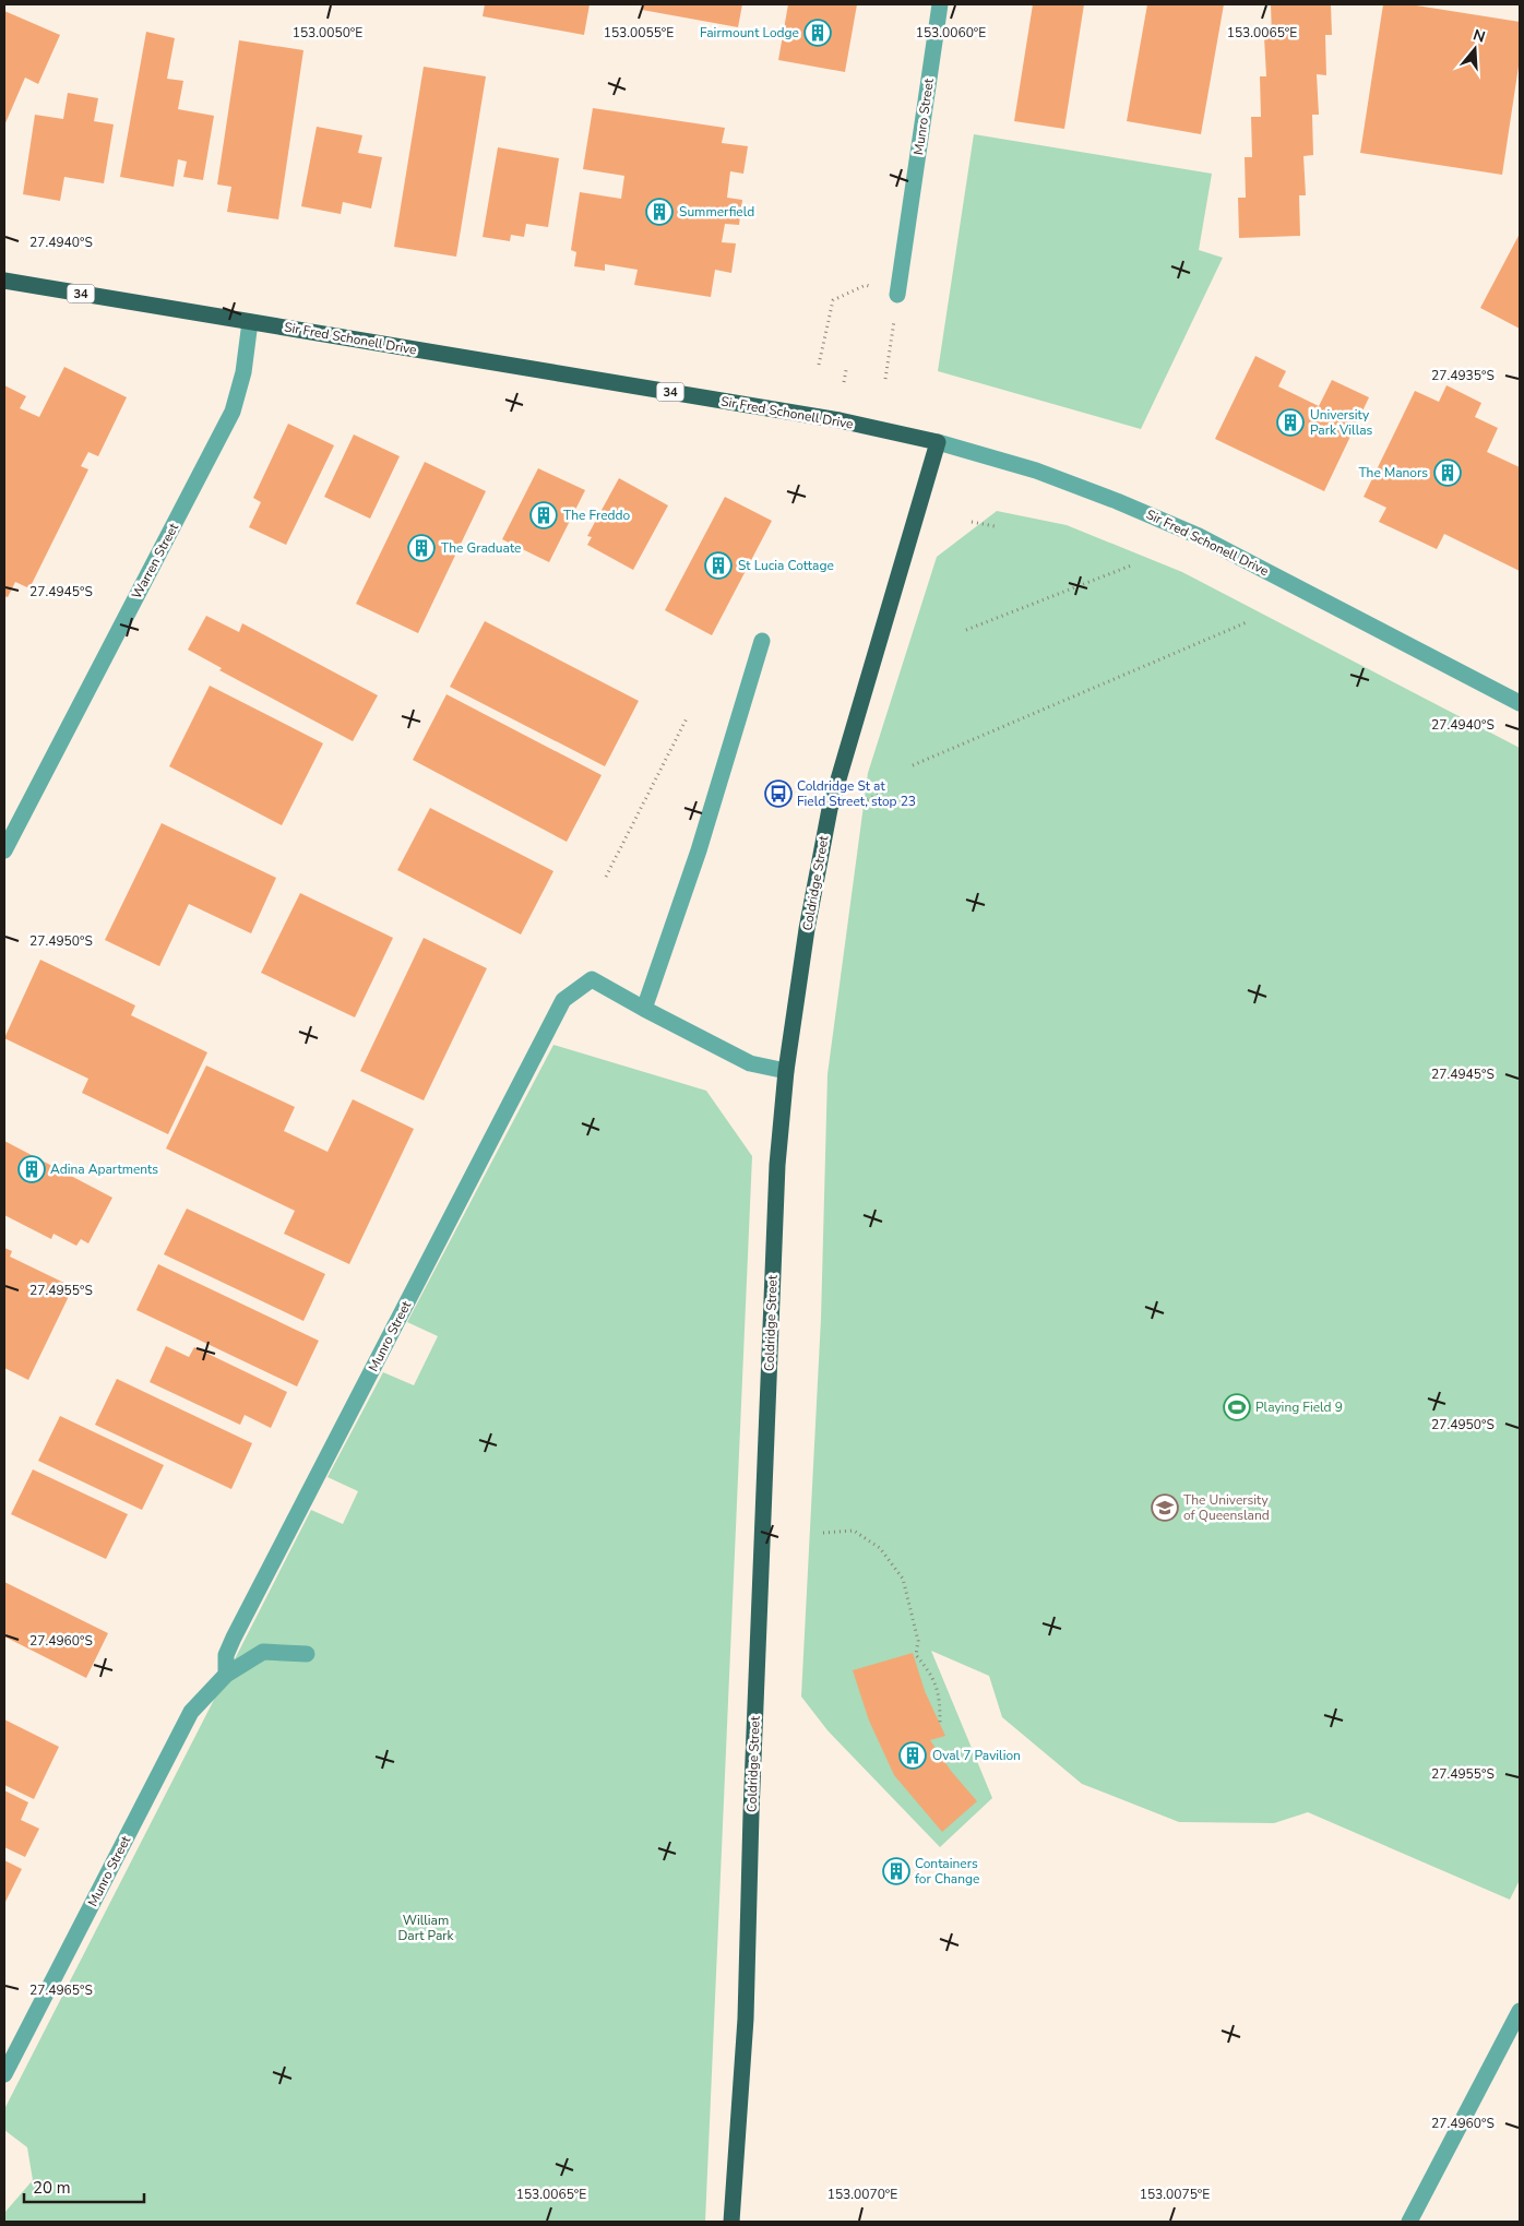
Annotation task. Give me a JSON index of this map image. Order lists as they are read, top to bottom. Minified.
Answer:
{"streets":{"main road":["34","Sir Fred Schonell Drive","Coldridge Street"],"street":["Munro Street","Warren Street"]},"crossings":[["Sir Fred Schonell Drive","Warren Street"],["Sir Fred Schonell Drive","Coldridge Street"]],"parks":["William Dart Park"],"places":{"building":["Fairmount Lodge","Summerfield","University Park Villas","The Manors","The Freddo","The Graduate","St Lucia Cottage","Adina Apartments","Oval 7 Pavilion","Containers for Change"],"bus stop":["Coldridge St at Field Street, stop 23"],"sports":["Playing Field 9"],"school or university":["The University of Queensland"]},"scale_bar":"20 m","north":"top","coordinates":["153.0050°E","153.0055°E","153.0060°E","153.0065°E","27.4940°S","27.4935°S","27.4945°S","27.4950°S","27.4955°S","27.4960°S","27.4965°S","153.0070°E","153.0075°E"]}
